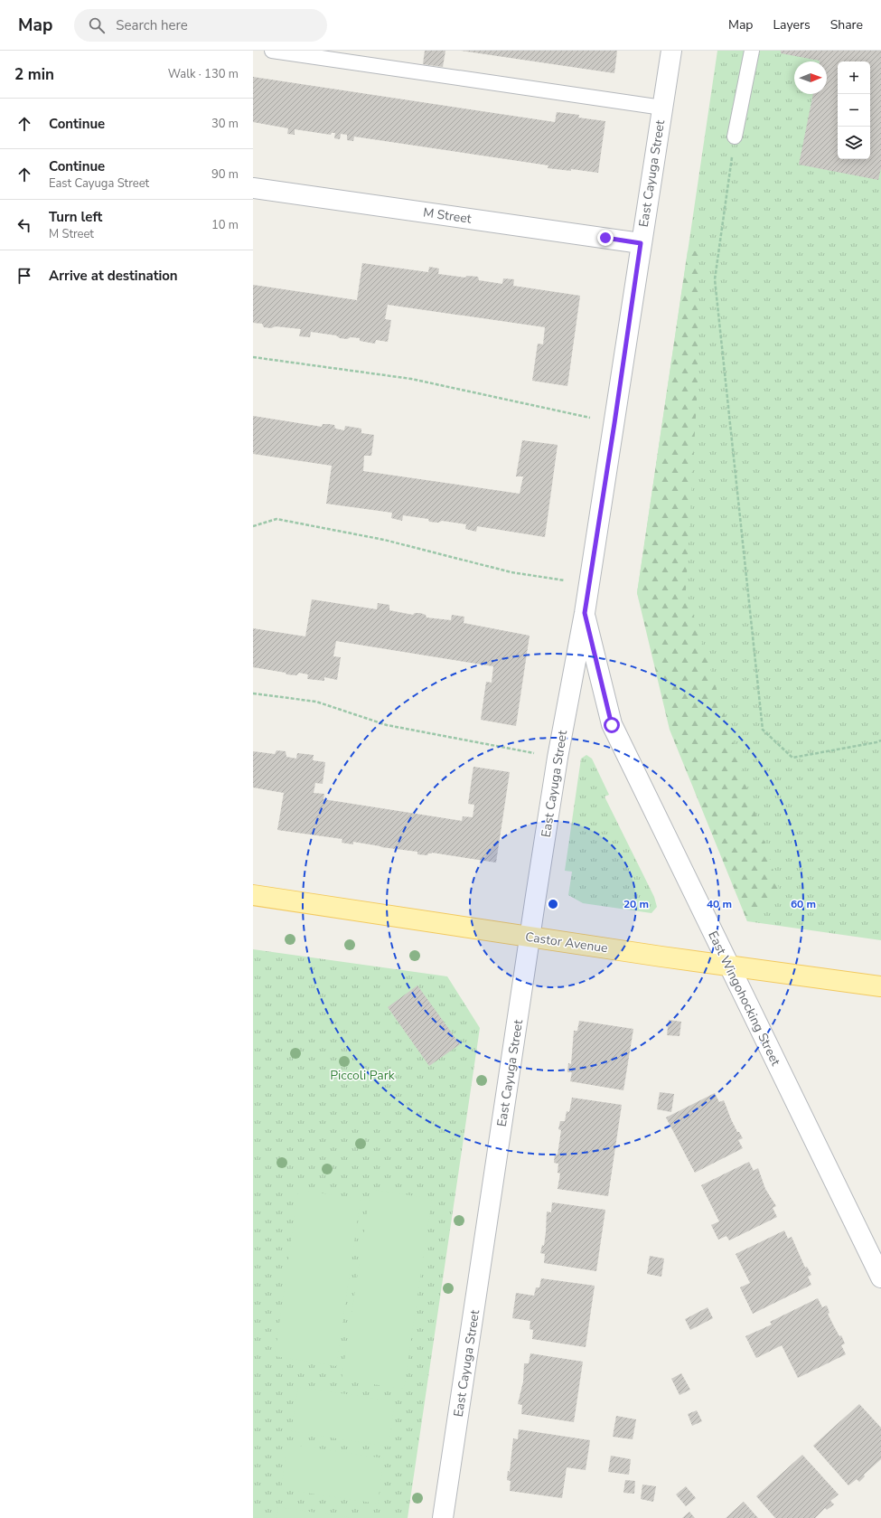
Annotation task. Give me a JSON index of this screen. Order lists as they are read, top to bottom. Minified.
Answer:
{"streets":{"main road":["Castor Avenue"],"street":["East Cayuga Street","M Street","East Wingohocking Street"]},"crossings":[["East Cayuga Street","M Street"],["East Cayuga Street","Castor Avenue"],["East Cayuga Street","East Wingohocking Street"],["Castor Avenue","East Wingohocking Street"]],"parks":["Piccoli Park"],"north":"right","page":{"header":"Map","search":"Search here","nav":["Map","Layers","Share"],"heading":["2 min","Walk · 130 m"],"map_buttons":["+","−"],"list":[["Continue","30 m"],["Continue","East Cayuga Street","90 m"],["Turn left","M Street","10 m"],"Arrive at destination"]},"rings":["20 m","40 m","60 m"]}
